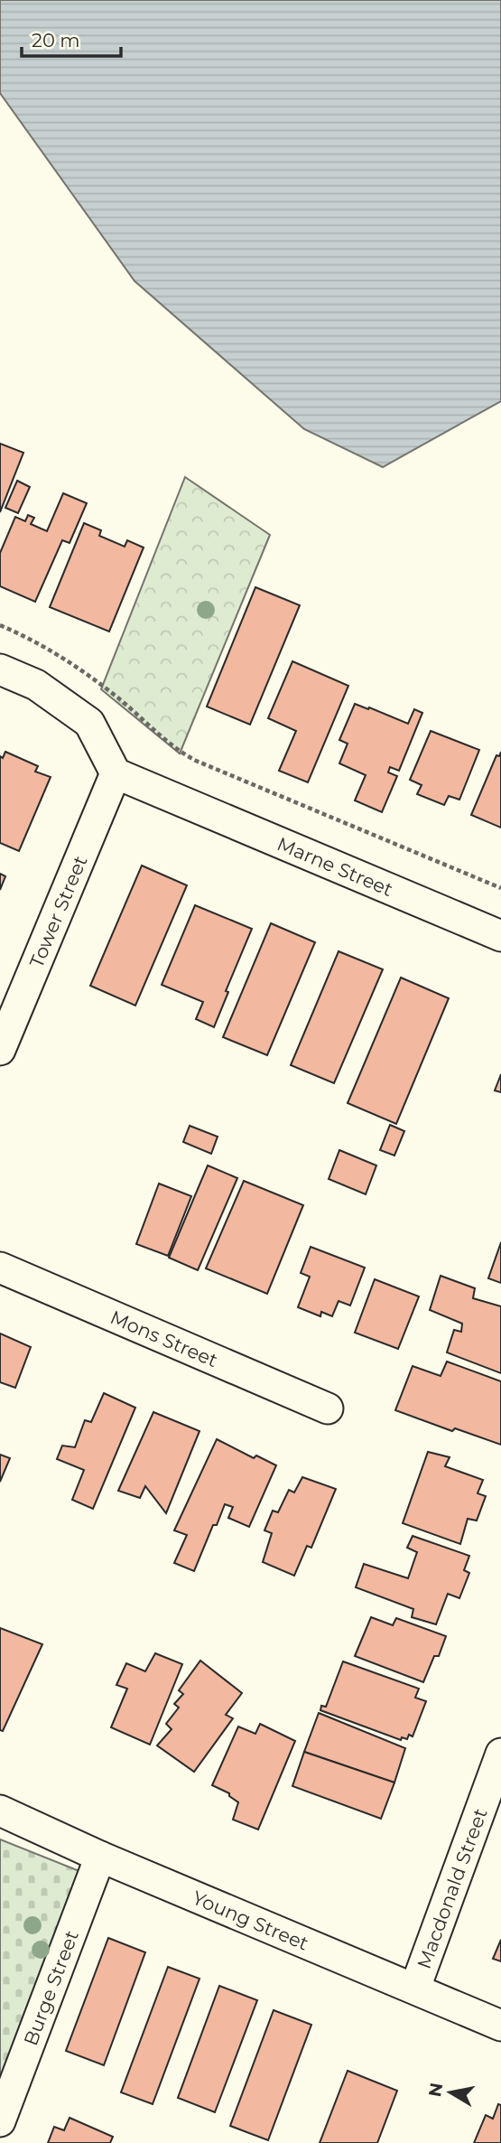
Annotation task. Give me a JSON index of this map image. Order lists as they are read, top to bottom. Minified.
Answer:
{"streets":{"street":["Marne Street","Tower Street","Mons Street","Macdonald Street","Young Street","Burge Street"]},"crossings":[["Marne Street","Tower Street"],["Macdonald Street","Young Street"],["Young Street","Burge Street"]],"scale_bar":"20 m","north":"left"}
